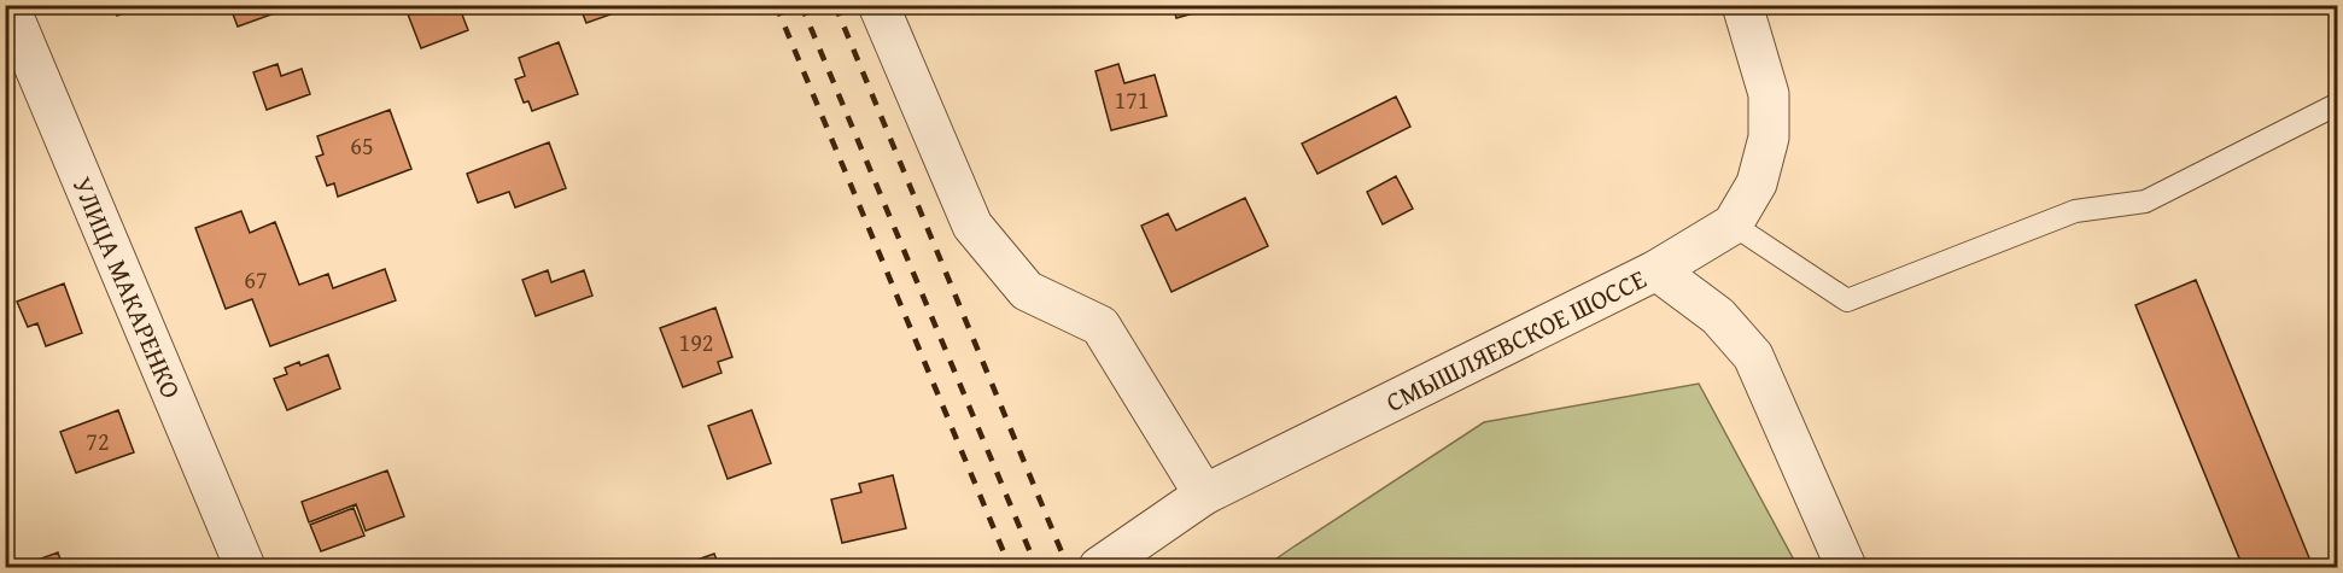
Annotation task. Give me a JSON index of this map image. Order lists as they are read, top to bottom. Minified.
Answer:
{"streets":{"street":["УЛИЦА МАКАРЕНКО","СМЫШЛЯЕВСКОЕ ШОССЕ"]},"house_numbers":["171","65","67","192","72"]}
